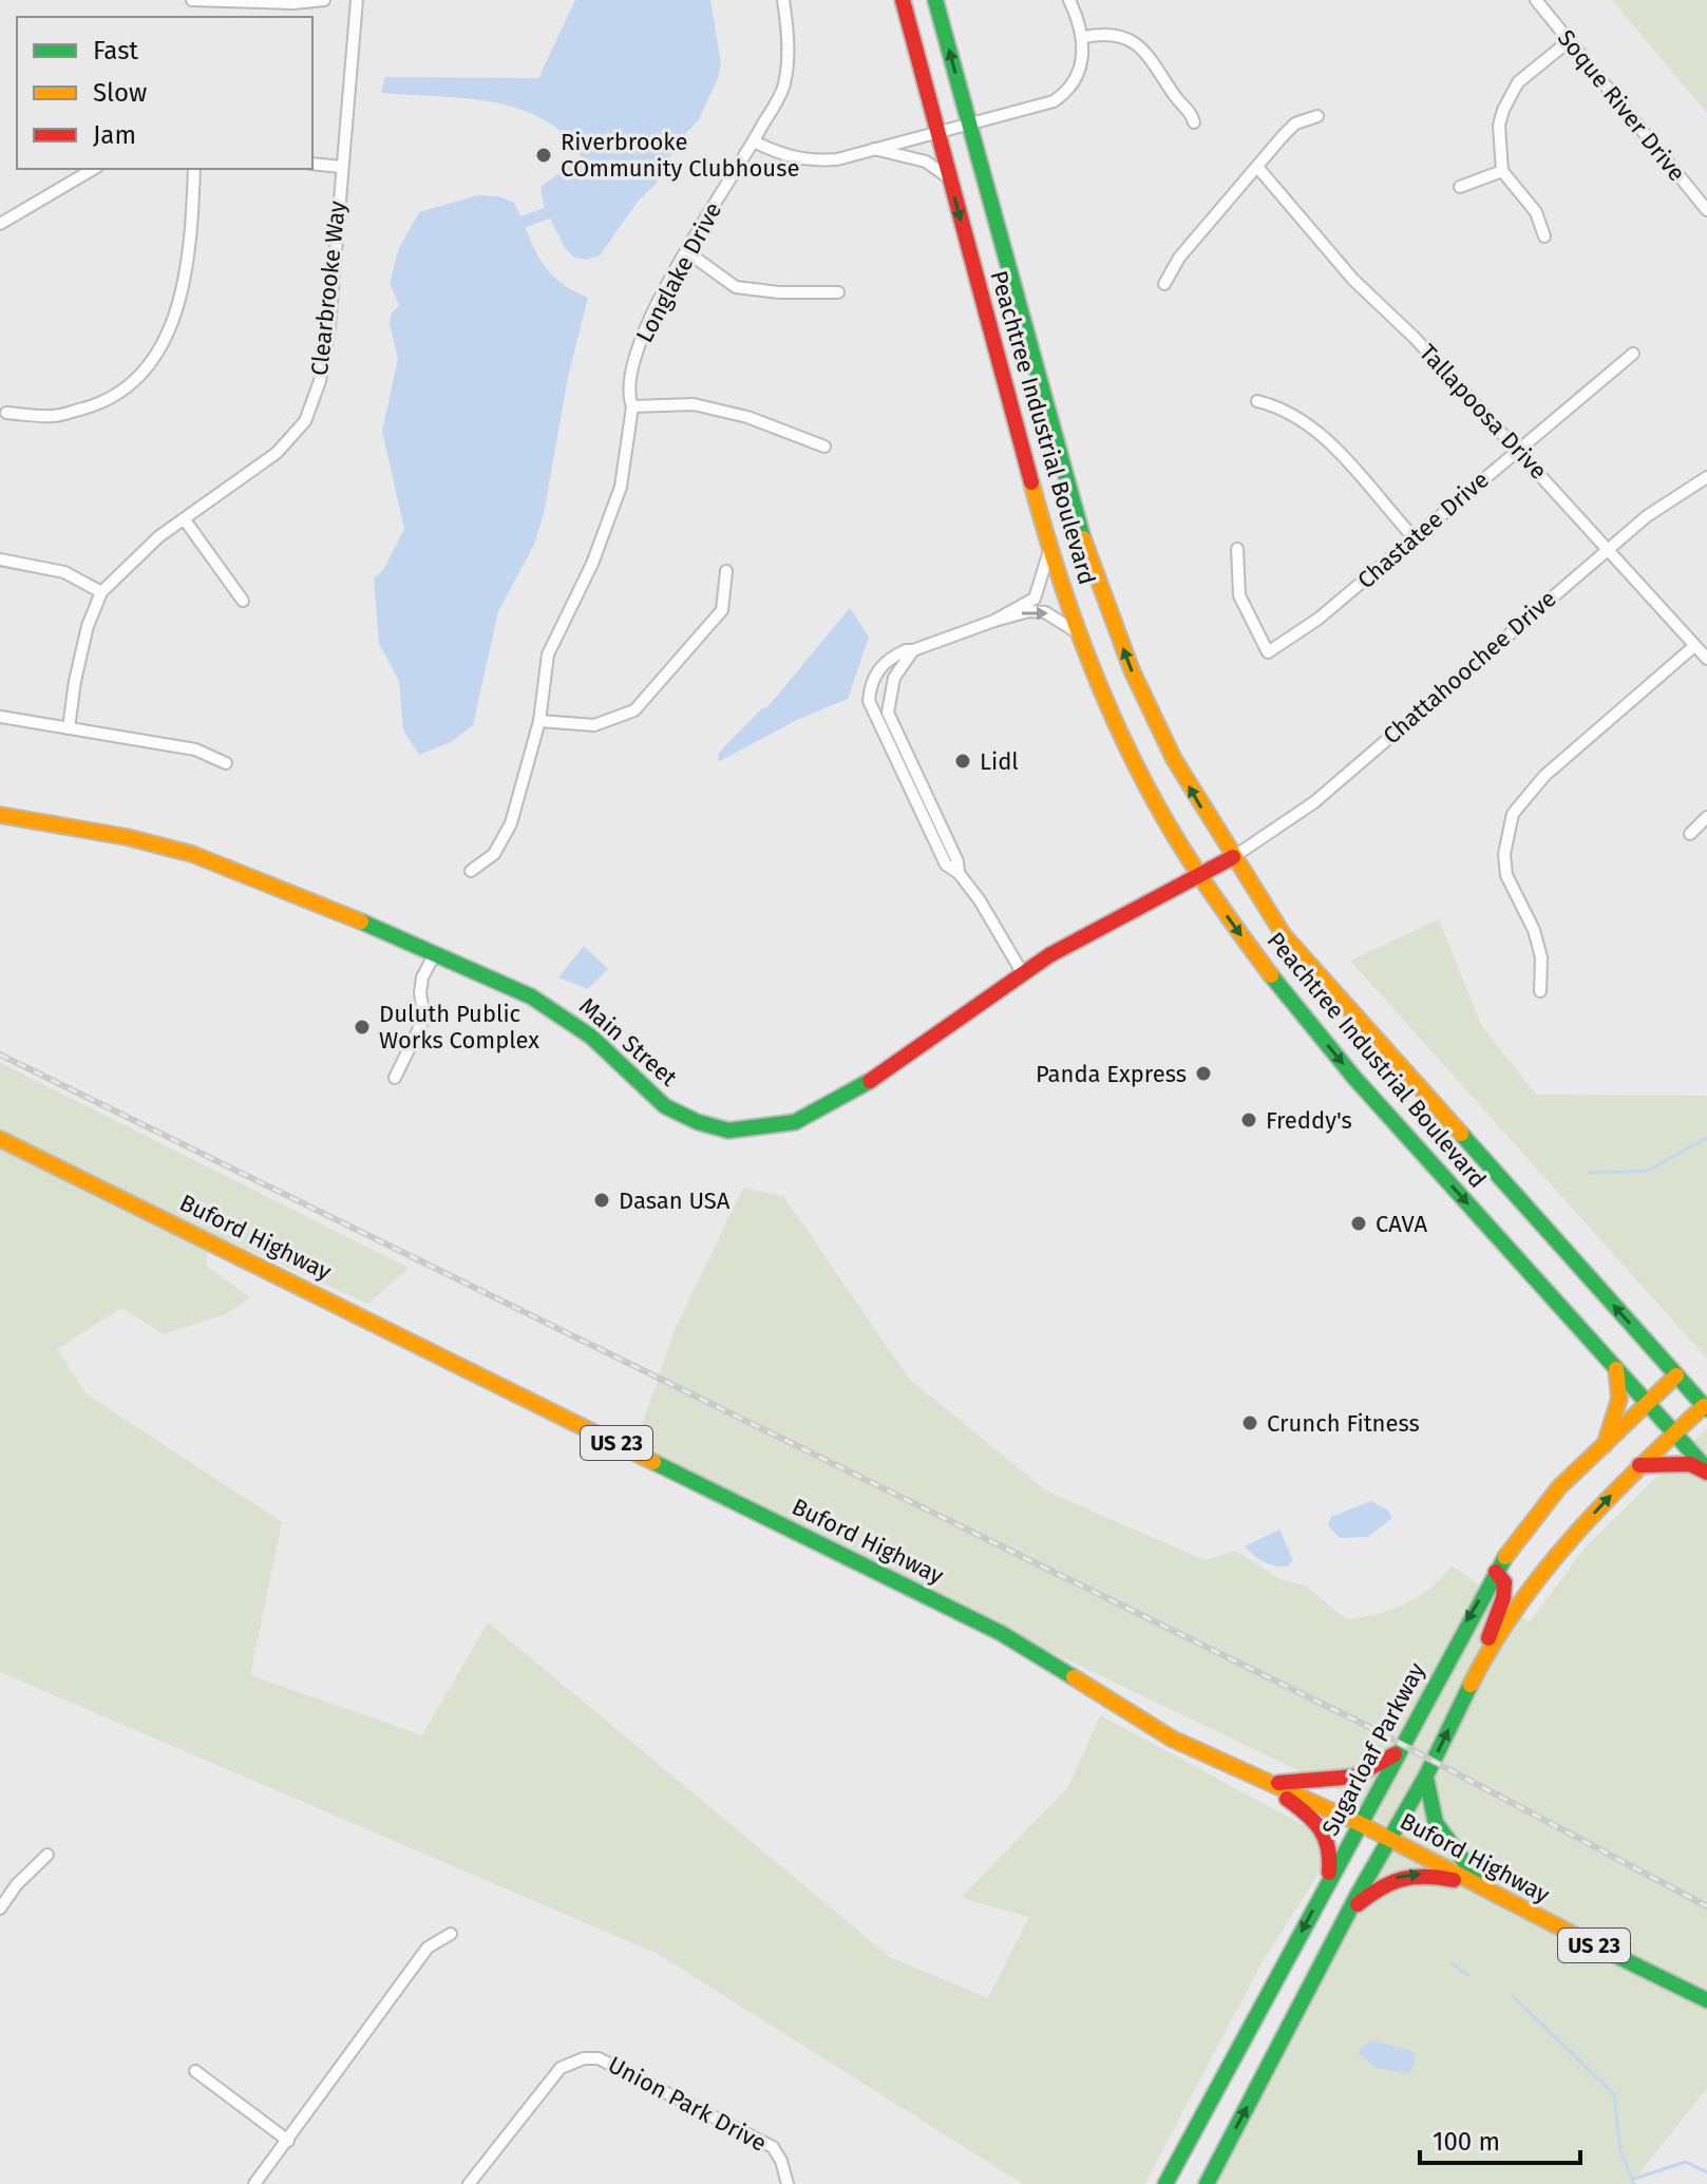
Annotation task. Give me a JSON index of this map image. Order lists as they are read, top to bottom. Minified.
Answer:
{"streets":{"main road":["Peachtree Industrial Boulevard","Main Street","Buford Highway","US 23","Sugarloaf Parkway"],"street":["Soque River Drive","Longlake Drive","Clearbrooke Way","Tallapoosa Drive","Chastatee Drive","Chattahoochee Drive","Union Park Drive"]},"crossings":[["Tallapoosa Drive","Chastatee Drive"],["Tallapoosa Drive","Chattahoochee Drive"],["Peachtree Industrial Boulevard","Chattahoochee Drive"],["Peachtree Industrial Boulevard","Main Street"],["Peachtree Industrial Boulevard","Sugarloaf Parkway"],["Chattahoochee Drive","Main Street"],["Buford Highway","Sugarloaf Parkway"]],"places":["Riverbrooke COmmunity Clubhouse","Lidl","Duluth Public Works Complex","Panda Express","Freddy's","Dasan USA","CAVA","Crunch Fitness"],"legend":["Fast","Slow","Jam"],"scale_bar":"100 m"}
